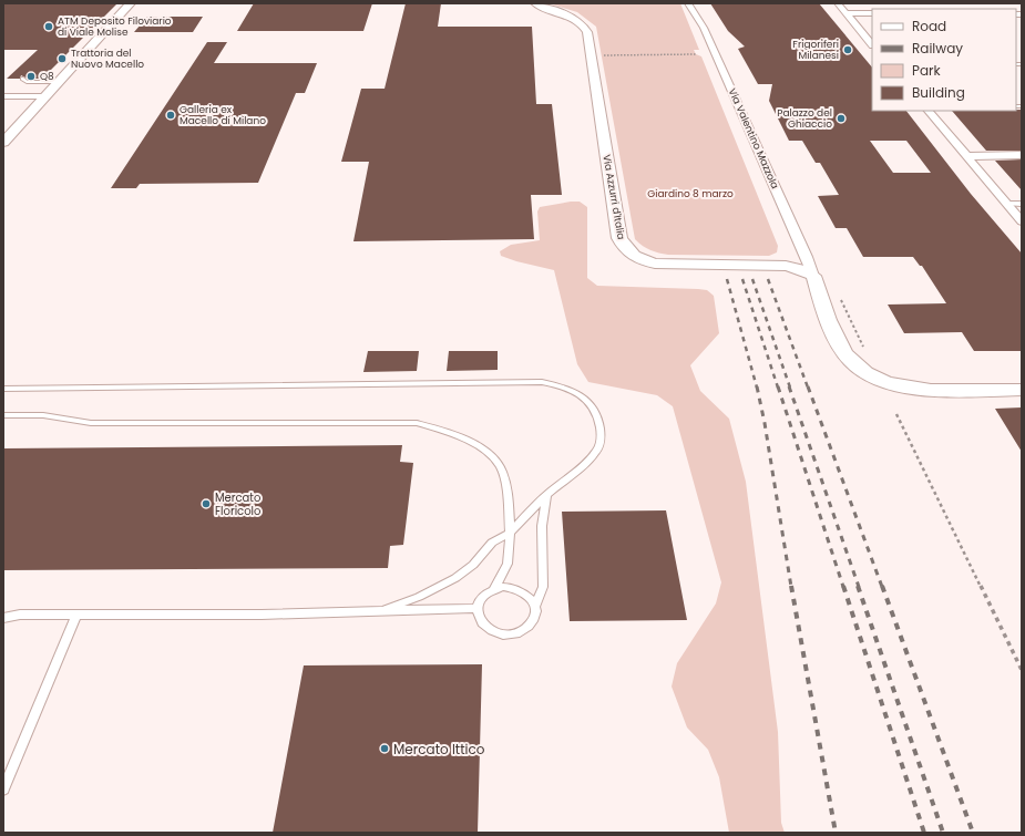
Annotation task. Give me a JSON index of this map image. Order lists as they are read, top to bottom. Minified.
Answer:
{"streets":{"street":["Via Valentino Mazzola","Via Azzurri d'Italia"]},"crossings":[["Via Valentino Mazzola","Via Azzurri d'Italia"]],"parks":["Giardino 8 marzo"],"places":["ATM Deposito Filoviario di Viale Molise","Frigoriferi Milanesi","Trattoria del Nuovo Macello","Q8","Galleria ex Macello di Milano","Palazzo del Ghiaccio","Mercato Floricolo","Mercato Ittico"],"legend":["Road","Railway","Park","Building"]}
